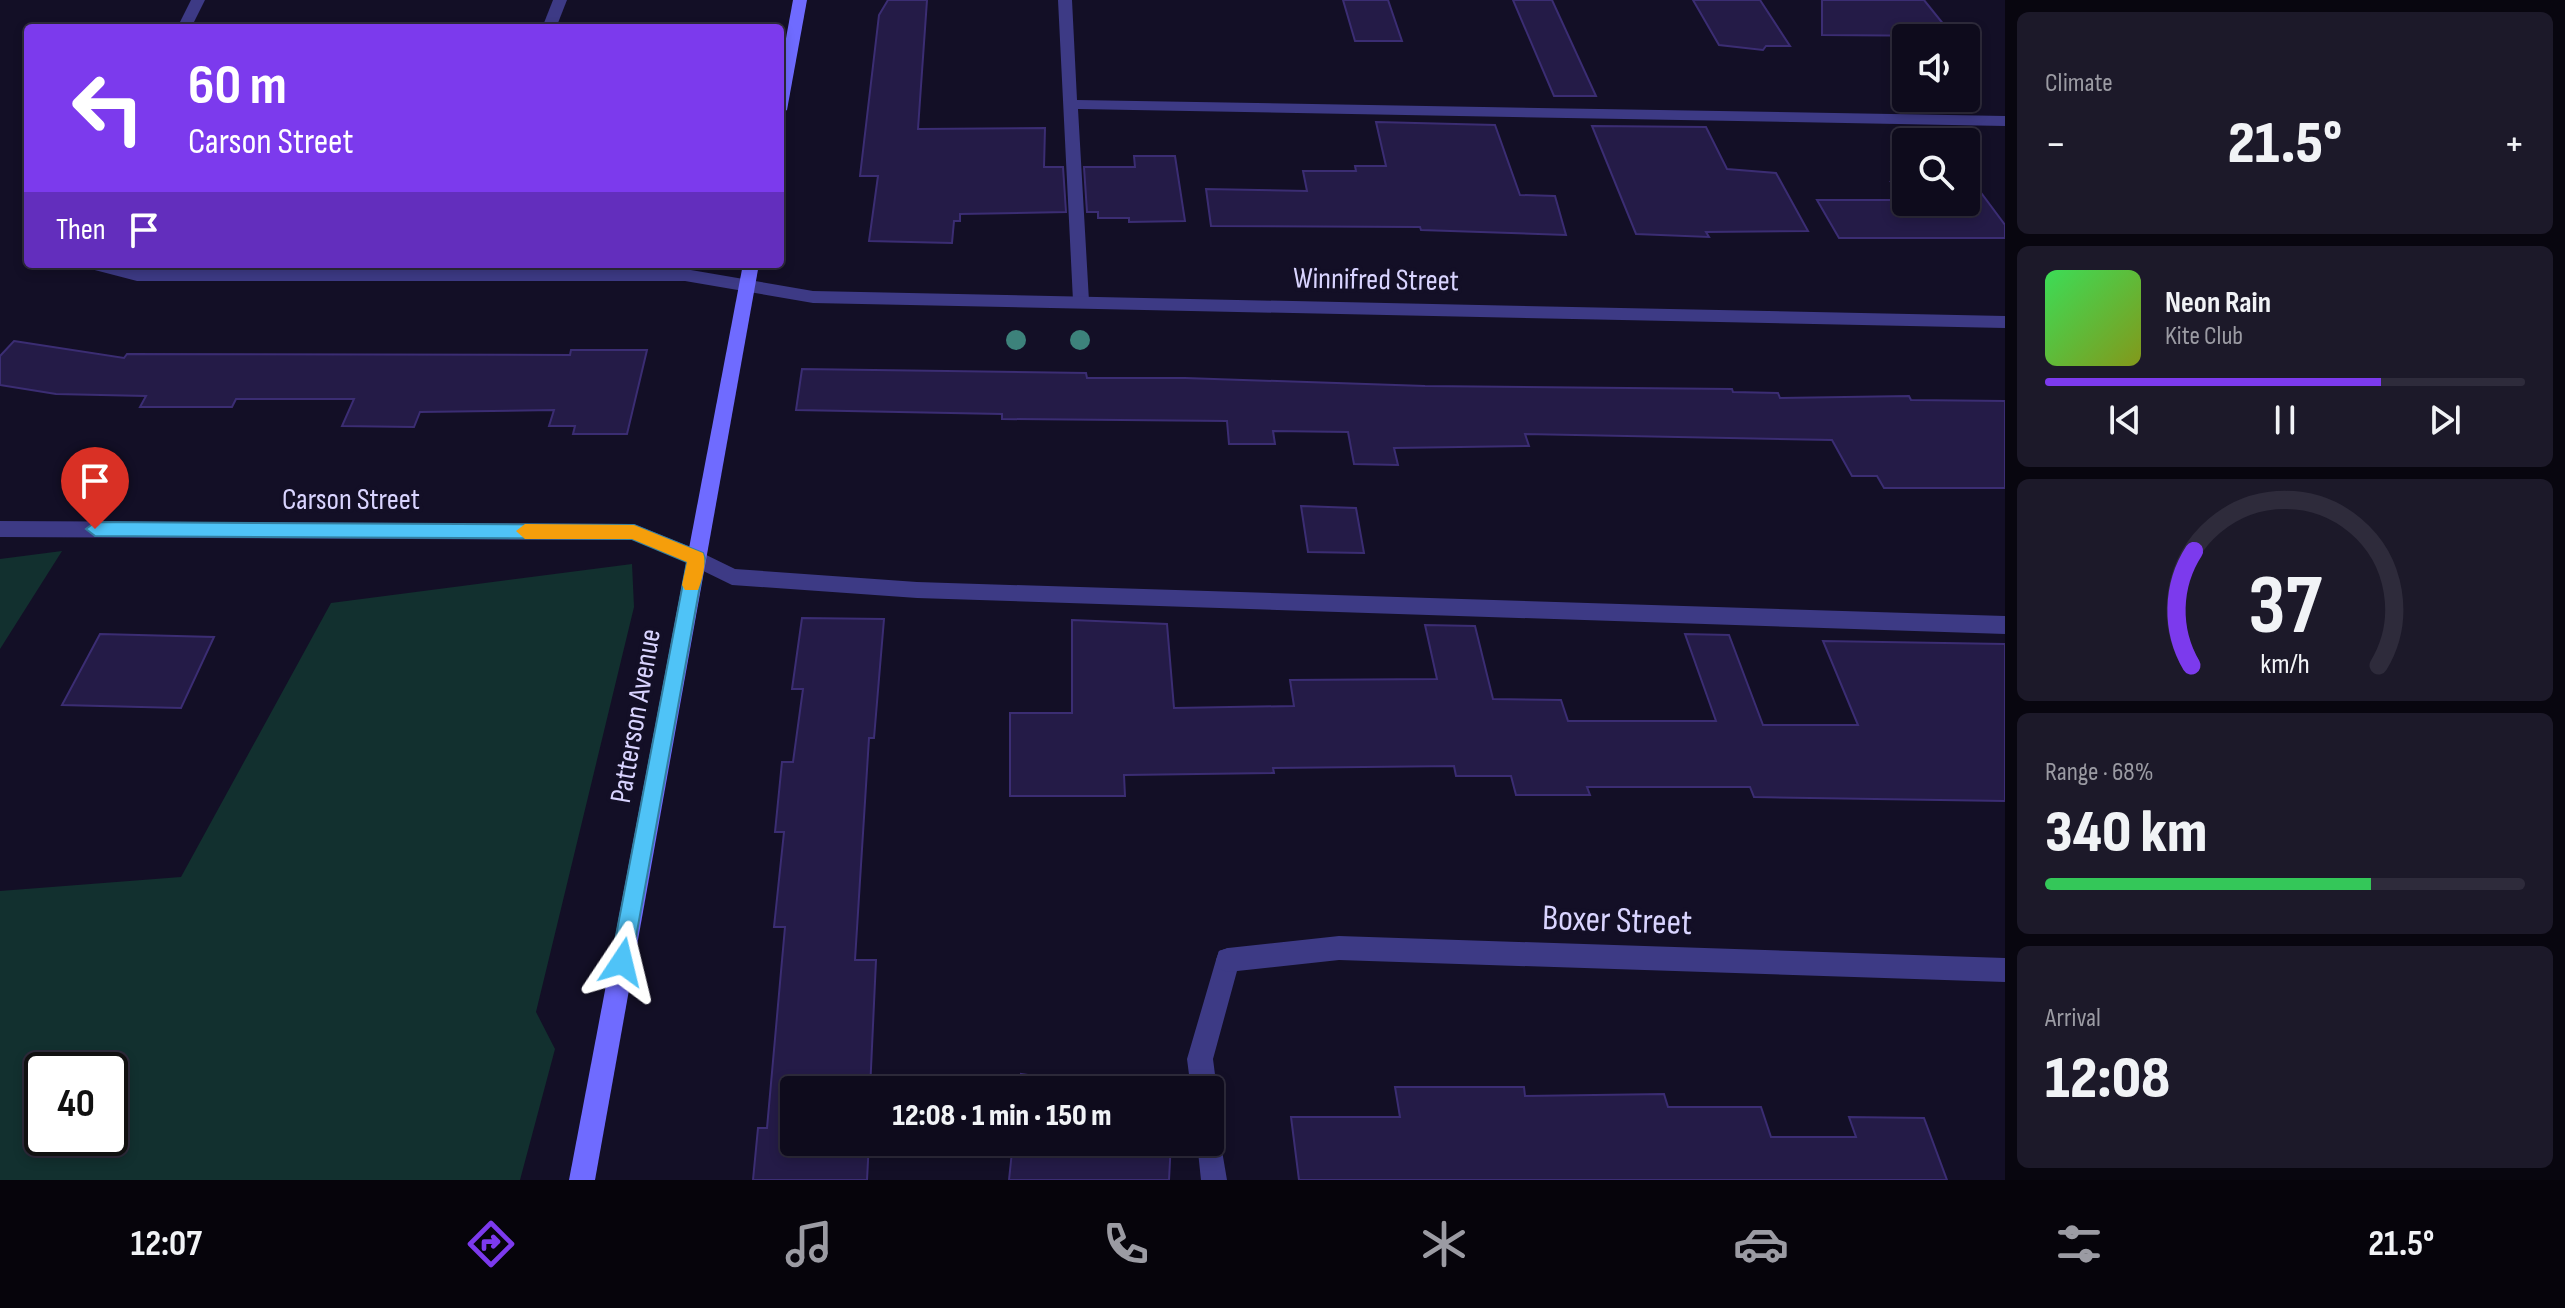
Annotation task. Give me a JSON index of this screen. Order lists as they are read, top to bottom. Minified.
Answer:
{"streets":{"street":["Winnifred Street","Carson Street","Patterson Avenue","Boxer Street"]},"crossings":[["Winnifred Street","Patterson Avenue"],["Carson Street","Patterson Avenue"]],"page":{"tile":["Climate",["Range · 68%","340 km"],["Arrival","12:08"]],"turn":["60 m","Carson Street"],"heat":["−","21.5°","+"],"then":"Then","song":["Neon Rain","Kite Club"],"limit":"40","trip":"12:08 · 1 min · 150 m","tabs":["12:07","21.5°"],"gauge":["37","km/h"]}}
